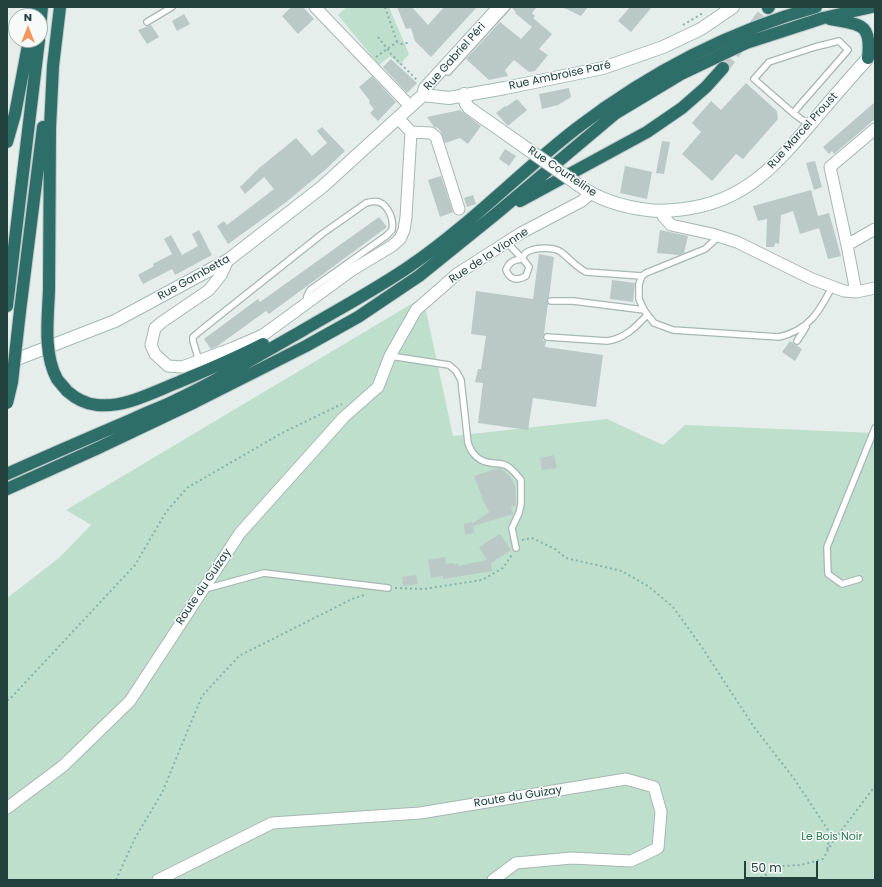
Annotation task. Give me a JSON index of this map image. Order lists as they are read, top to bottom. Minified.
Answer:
{"streets":{"main road":["Rue Gabriel Péri","Rue Ambroise Paré","Rue Marcel Proust","Rue Courteline","Rue Gambetta"],"street":["Rue de la Vionne","Route du Guizay"]},"crossings":[["Rue Gabriel Péri","Rue Ambroise Paré"],["Rue Gabriel Péri","Rue Gambetta"],["Rue Ambroise Paré","Rue Courteline"],["Rue Marcel Proust","Rue Courteline"],["Rue Courteline","Rue de la Vionne"],["Rue de la Vionne","Route du Guizay"]],"parks":["Le Bois Noir"],"scale_bar":"50 m","north":"top"}
